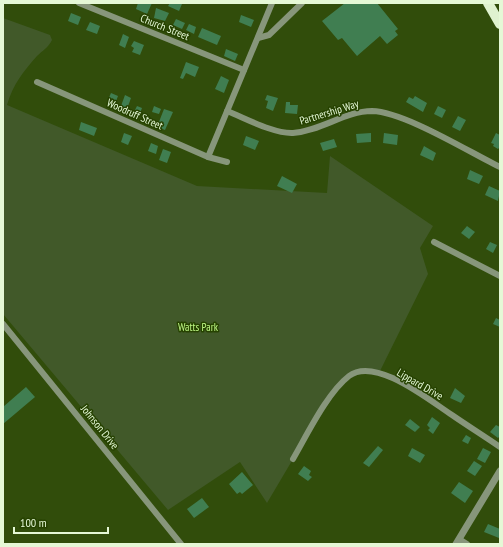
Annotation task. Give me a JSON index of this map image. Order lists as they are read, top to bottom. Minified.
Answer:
{"streets":{"street":["Church Street","Partnership Way","Woodruff Street","Lippard Drive","Johnson Drive"]},"parks":["Watts Park"],"scale_bar":"100 m"}
